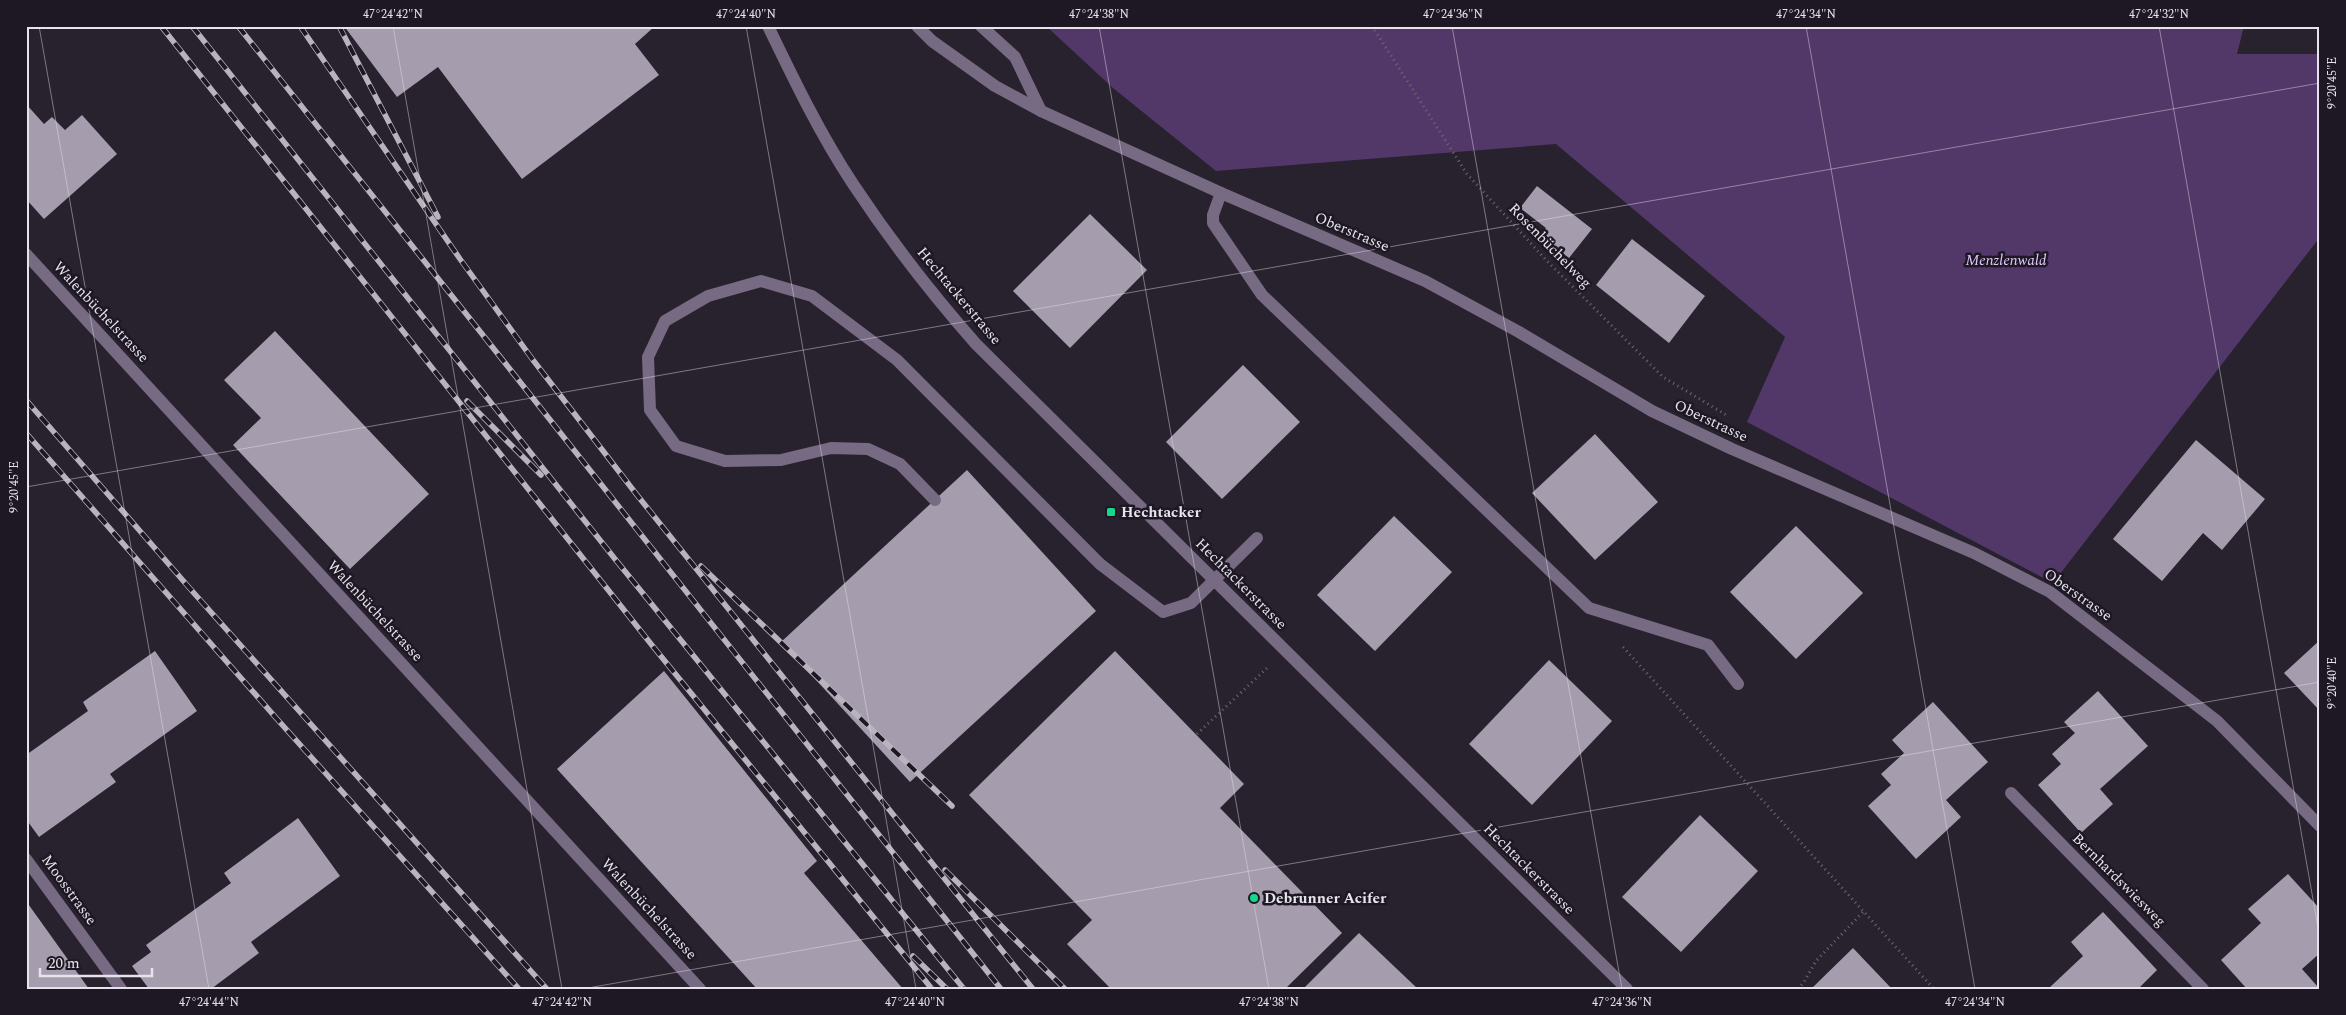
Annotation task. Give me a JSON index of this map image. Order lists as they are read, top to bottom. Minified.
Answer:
{"streets":{"street":["Oberstrasse","Hechtackerstrasse","Walenbüchelstrasse","Bernhardswiesweg","Moosstrasse"],"path":["Rosenbüchelweg"]},"crossings":[["Oberstrasse","Rosenbüchelweg"]],"parks":["Menzlenwald"],"places":{"transit":["Hechtacker"],"other":["Debrunner Acifer"]},"scale_bar":"20 m","coordinates":["47°24'42\"N","47°24'40\"N","47°24'38\"N","47°24'36\"N","47°24'34\"N","47°24'32\"N","9°20'45\"E","9°20'40\"E","47°24'44\"N"]}
